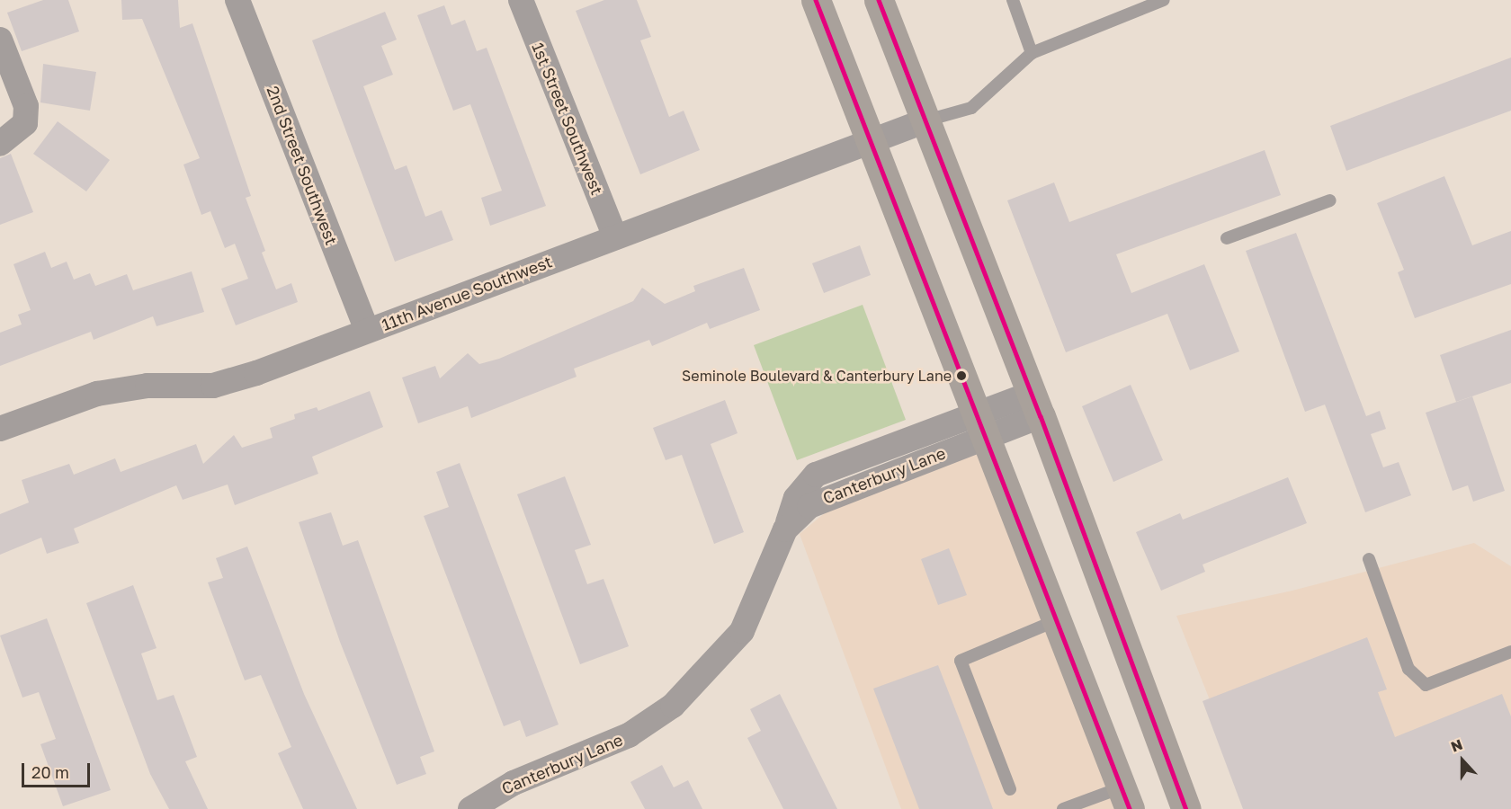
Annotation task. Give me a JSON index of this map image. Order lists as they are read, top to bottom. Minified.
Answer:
{"streets":{"street":["1st Street Southwest","2nd Street Southwest","11th Avenue Southwest","Canterbury Lane"]},"crossings":[["1st Street Southwest","11th Avenue Southwest"],["2nd Street Southwest","11th Avenue Southwest"]],"places":["Seminole Boulevard & Canterbury Lane"],"scale_bar":"20 m","north":"top"}
